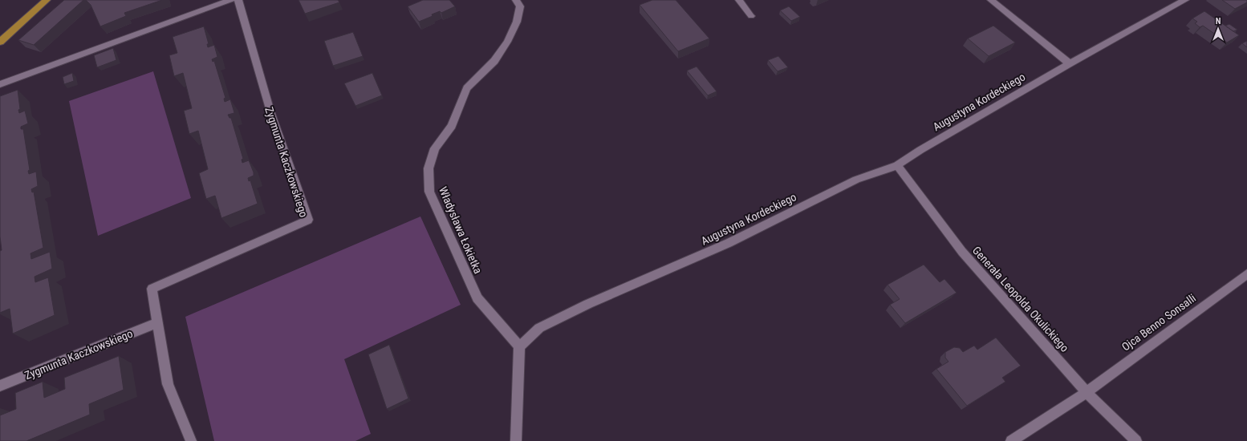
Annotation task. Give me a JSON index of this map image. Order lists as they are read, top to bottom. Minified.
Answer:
{"streets":{"street":["Augustyna Kordeckiego","Zygmunta Kaczkowskiego","Władysława Łokietka","Generała Leopolda Okulickiego","Ojca Benno Sonsalli"]},"crossings":[["Augustyna Kordeckiego","Władysława Łokietka"],["Augustyna Kordeckiego","Generała Leopolda Okulickiego"],["Generała Leopolda Okulickiego","Ojca Benno Sonsalli"]],"north":"top"}
